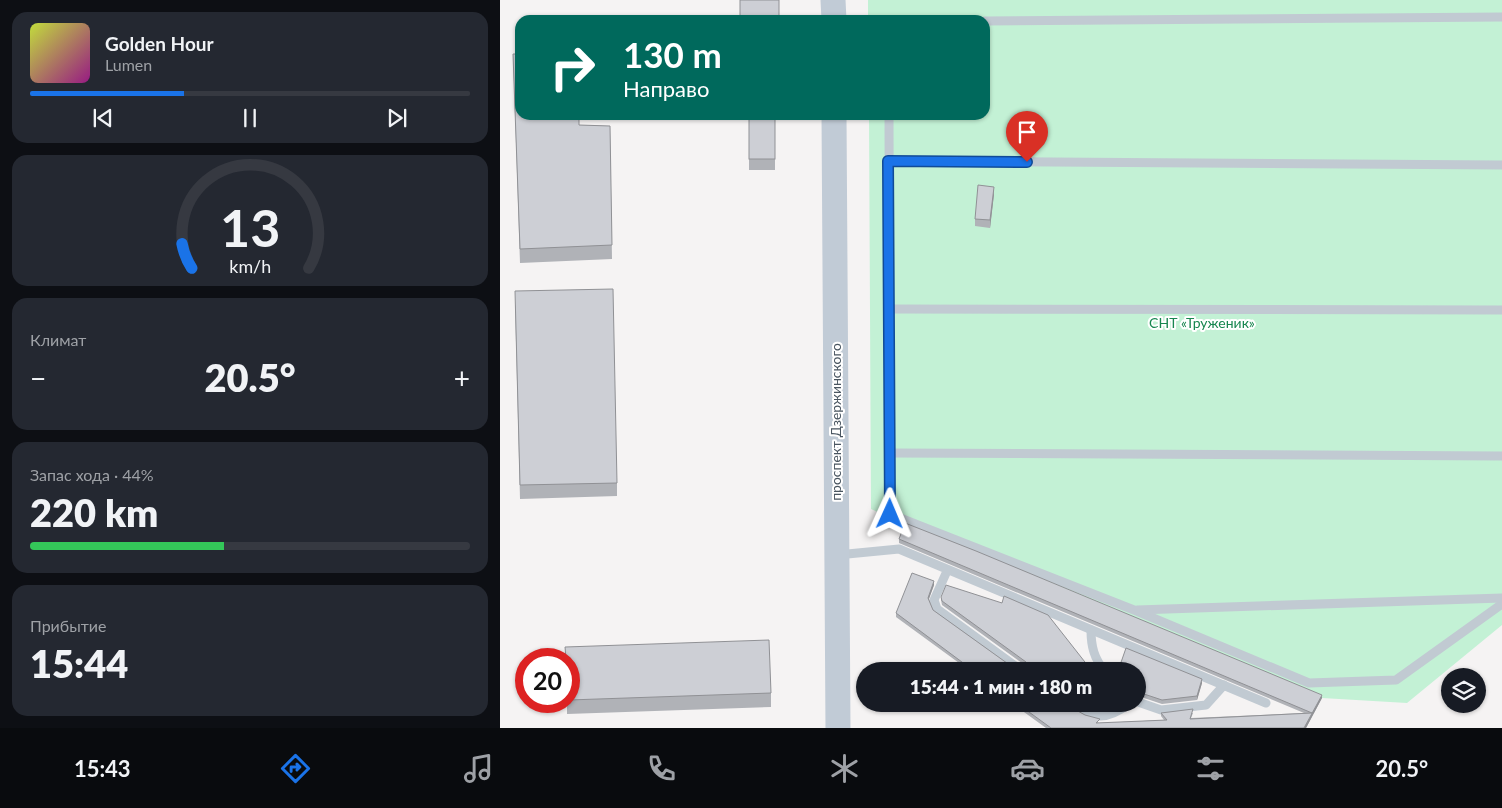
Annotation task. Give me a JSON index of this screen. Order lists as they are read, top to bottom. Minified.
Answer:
{"streets":{"main road":["проспект Дзержинского"]},"parks":["СНТ «Труженик»"],"page":{"turn":["130 m","Направо"],"song":["Golden Hour","Lumen"],"tile":["Климат",["Запас хода · 44%","220 km"],["Прибытие","15:44"]],"heat":["−","20.5°","+"],"limit":"20","trip":"15:44 · 1 мин · 180 m","tabs":["15:43","20.5°"],"gauge":["13","km/h"]}}
